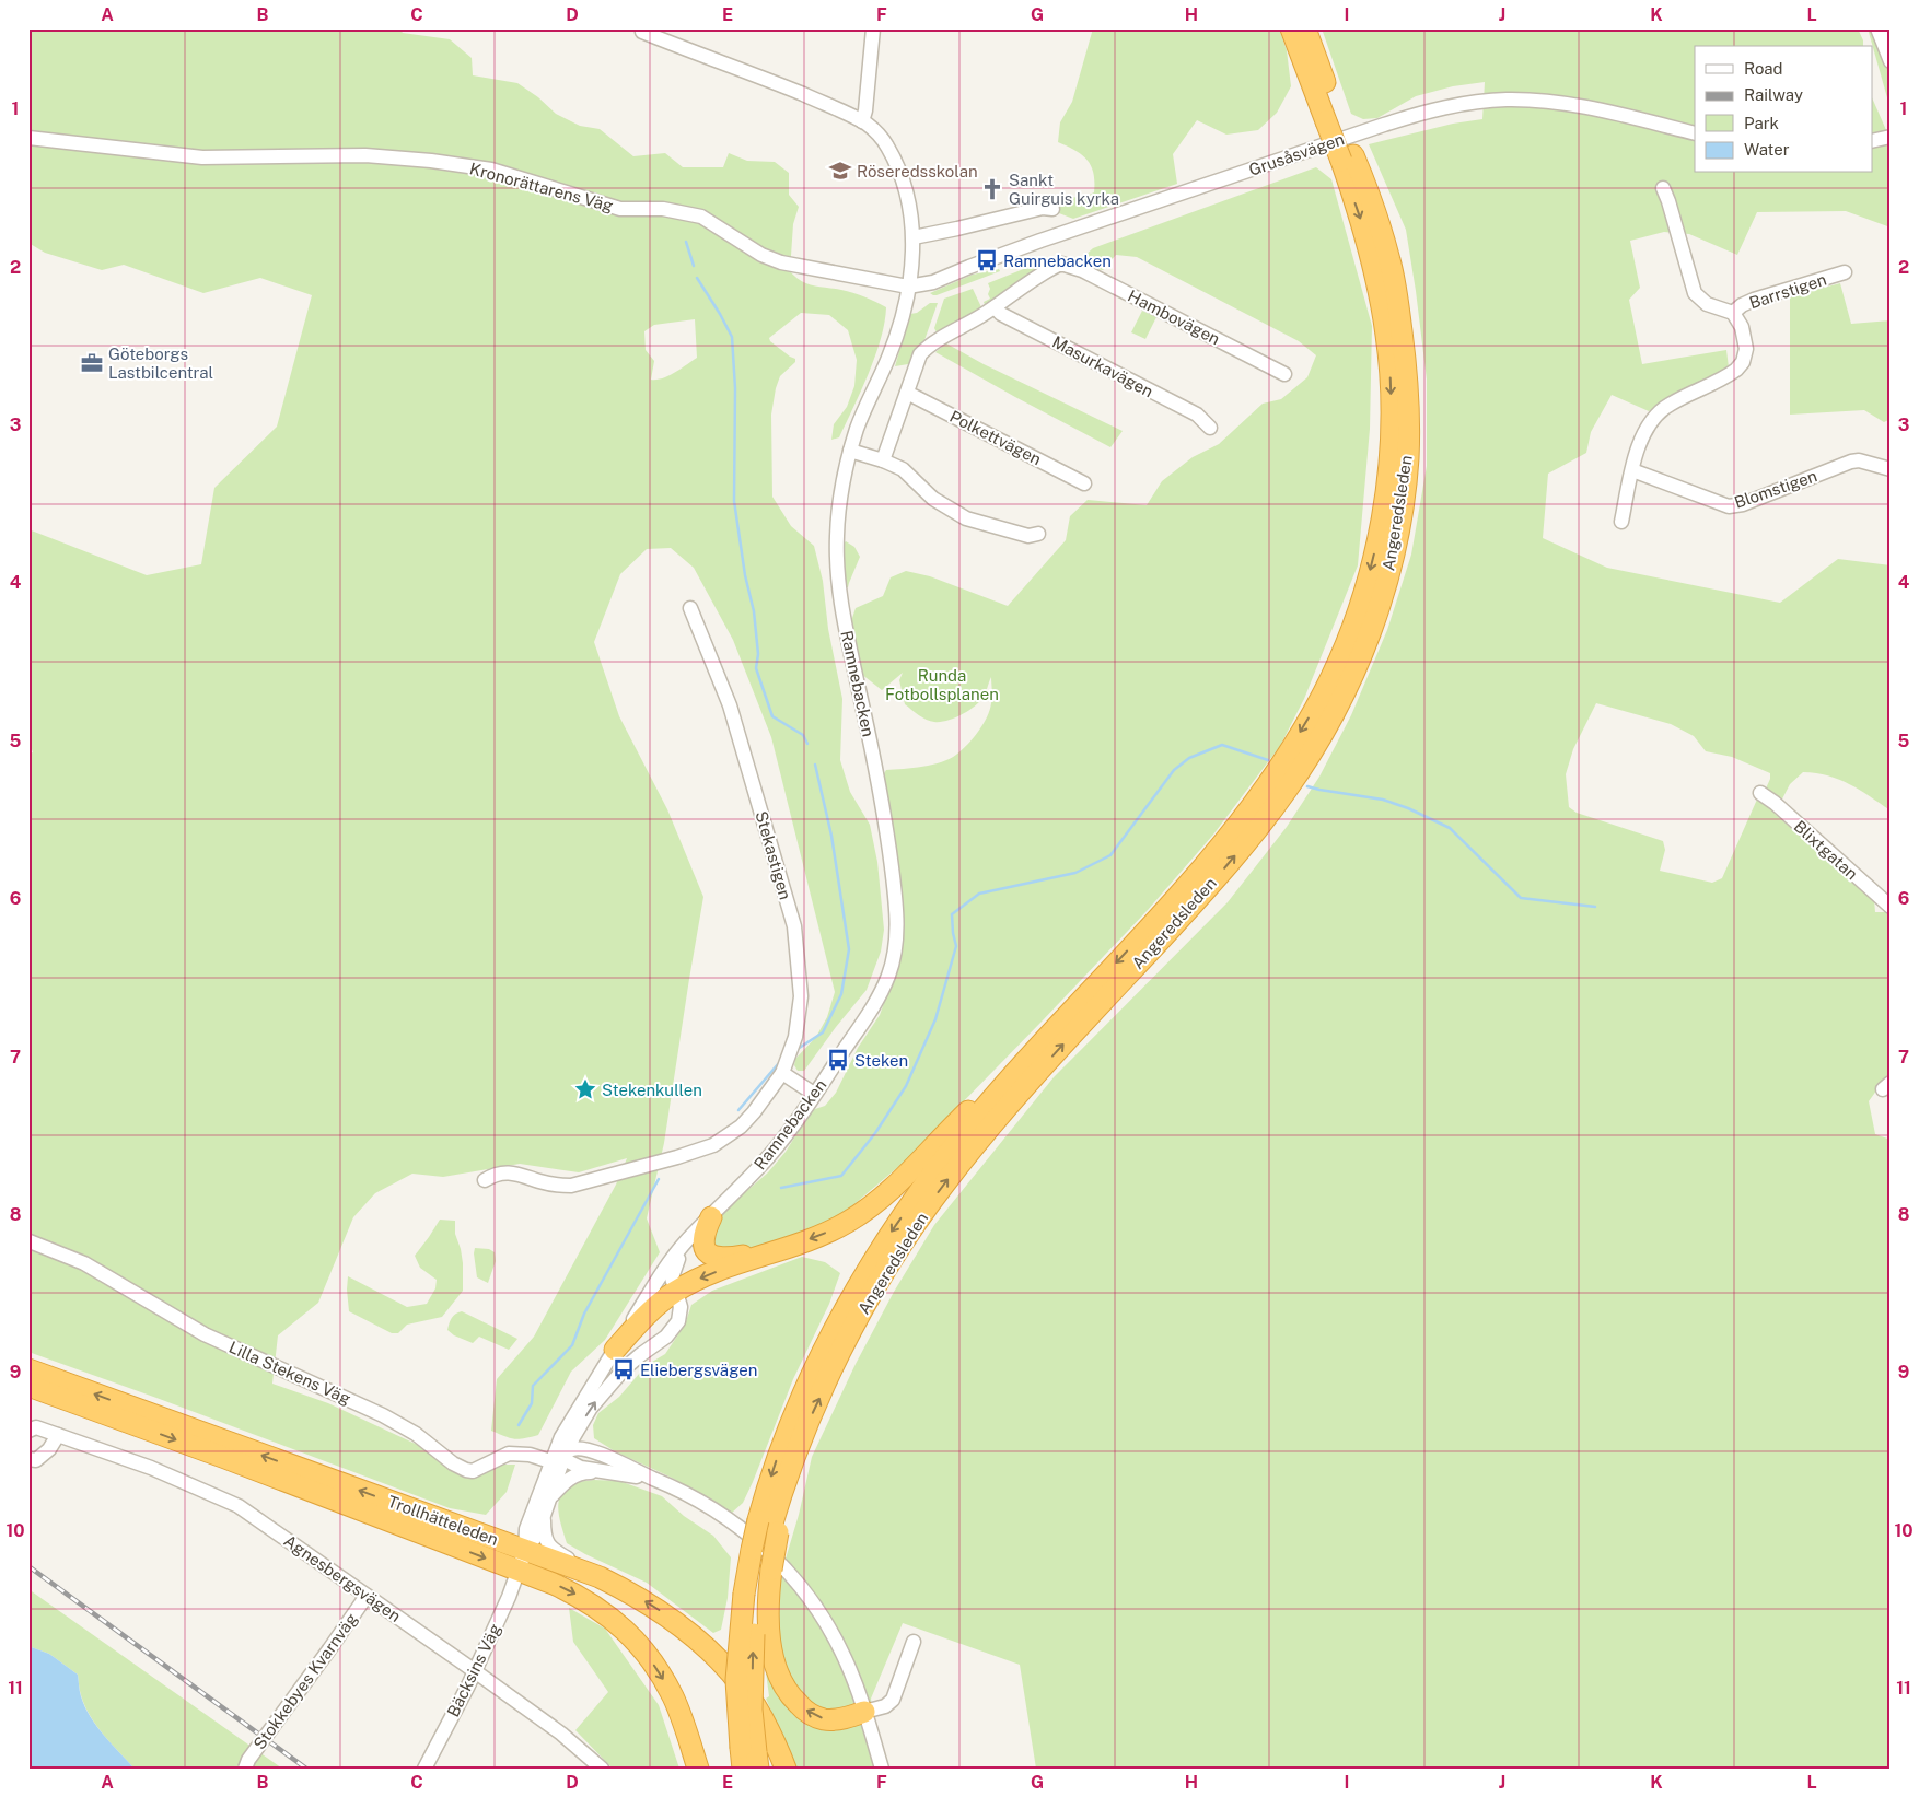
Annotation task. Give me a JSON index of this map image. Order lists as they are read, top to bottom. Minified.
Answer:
{"streets":{"highway":["Angeredsleden","Trollhätteleden"],"street":["Grusåsvägen","Kronorättarens Väg","Barrstigen","Hambovägen","Masurkavägen","Polkettvägen","Blomstigen","Ramnebacken","Blixtgatan","Stekastigen","Lilla Stekens Väg","Agnesbergsvägen","Bäcksins Väg","Stokkebyes Kvarnväg"]},"crossings":[["Grusåsvägen","Kronorättarens Väg"],["Grusåsvägen","Ramnebacken"],["Kronorättarens Väg","Ramnebacken"],["Hambovägen","Masurkavägen"],["Ramnebacken","Lilla Stekens Väg"],["Ramnebacken","Trollhätteleden"],["Ramnebacken","Bäcksins Väg"],["Trollhätteleden","Bäcksins Väg"],["Agnesbergsvägen","Bäcksins Väg"],["Agnesbergsvägen","Stokkebyes Kvarnväg"]],"parks":["Runda Fotbollsplanen"],"places":{"school or university":["Röseredsskolan"],"church":["Sankt Guirguis kyrka"],"bus stop":["Ramnebacken","Steken","Eliebergsvägen"],"office":["Göteborgs Lastbilcentral"],"place":["Stekenkullen"]},"legend":["Road","Railway","Park","Water"],"grid":{"columns":["A","B","C","D","E","F","G","H","I","J","K","L"],"rows":["1","2","3","4","5","6","7","8","9","10","11"]}}
